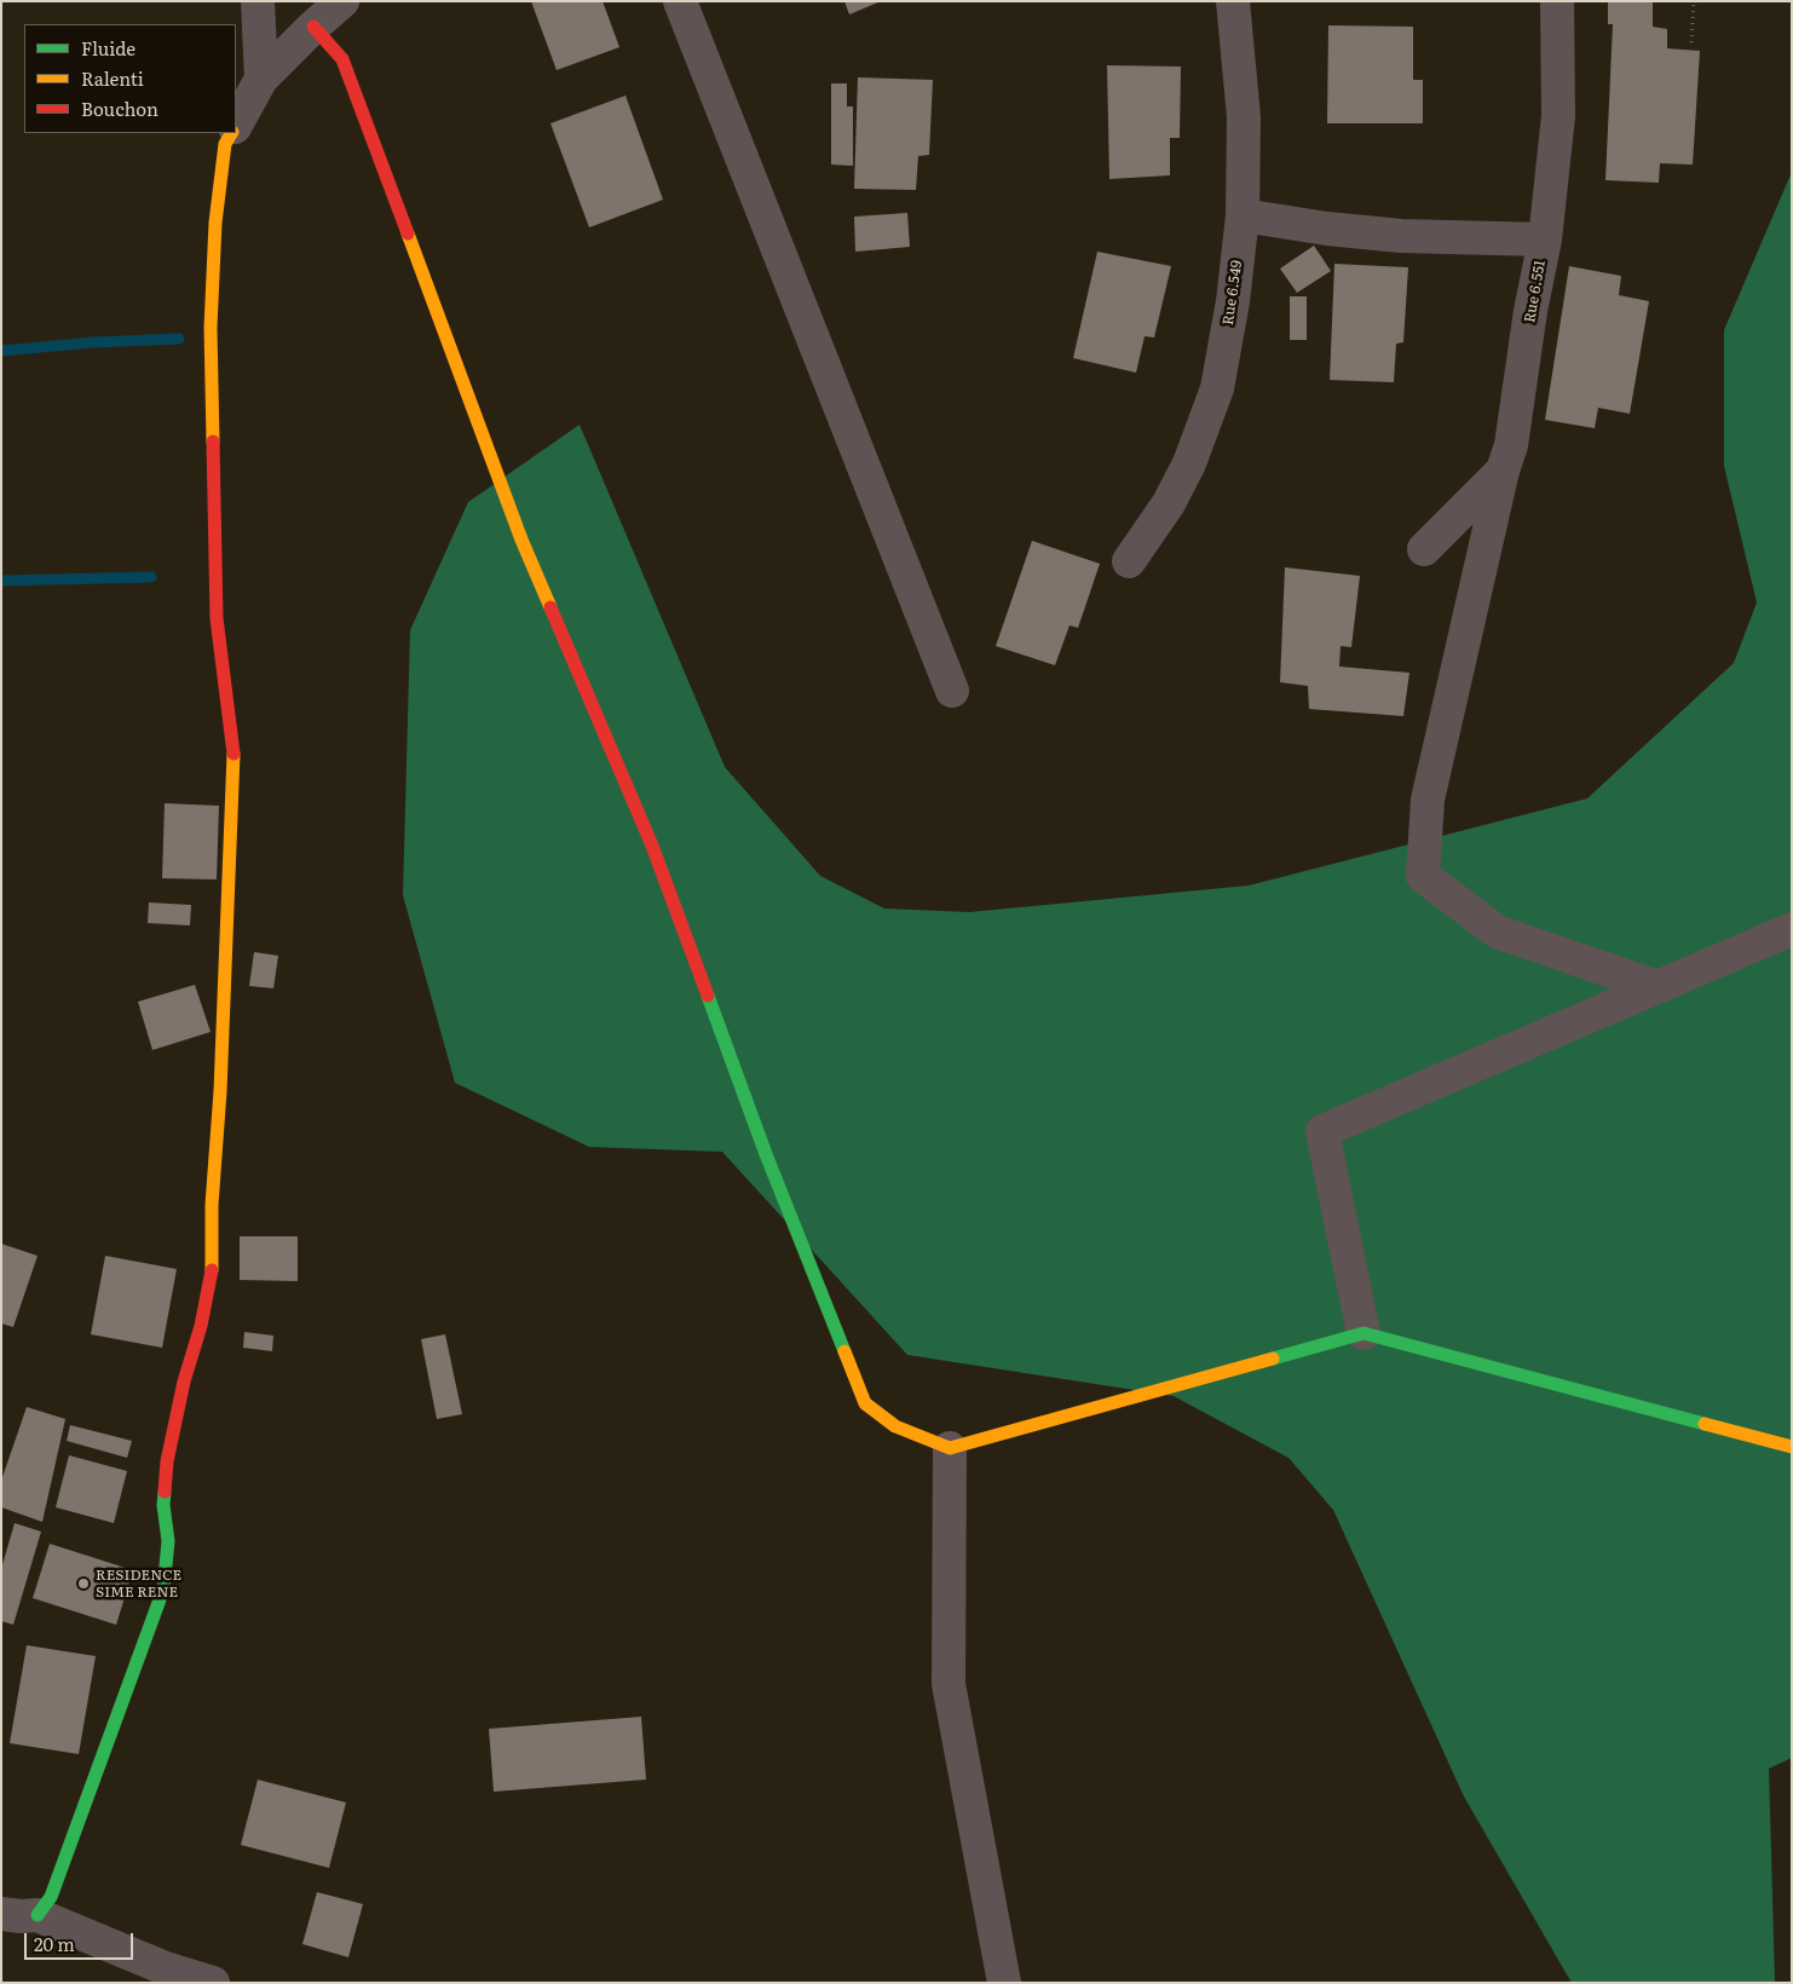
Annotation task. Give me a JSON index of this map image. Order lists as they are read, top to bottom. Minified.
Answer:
{"streets":{"street":["Rue 6.551","Rue 6.549"]},"places":["RESIDENCE SIME RENE"],"legend":["Fluide","Ralenti","Bouchon"],"scale_bar":"20 m"}
